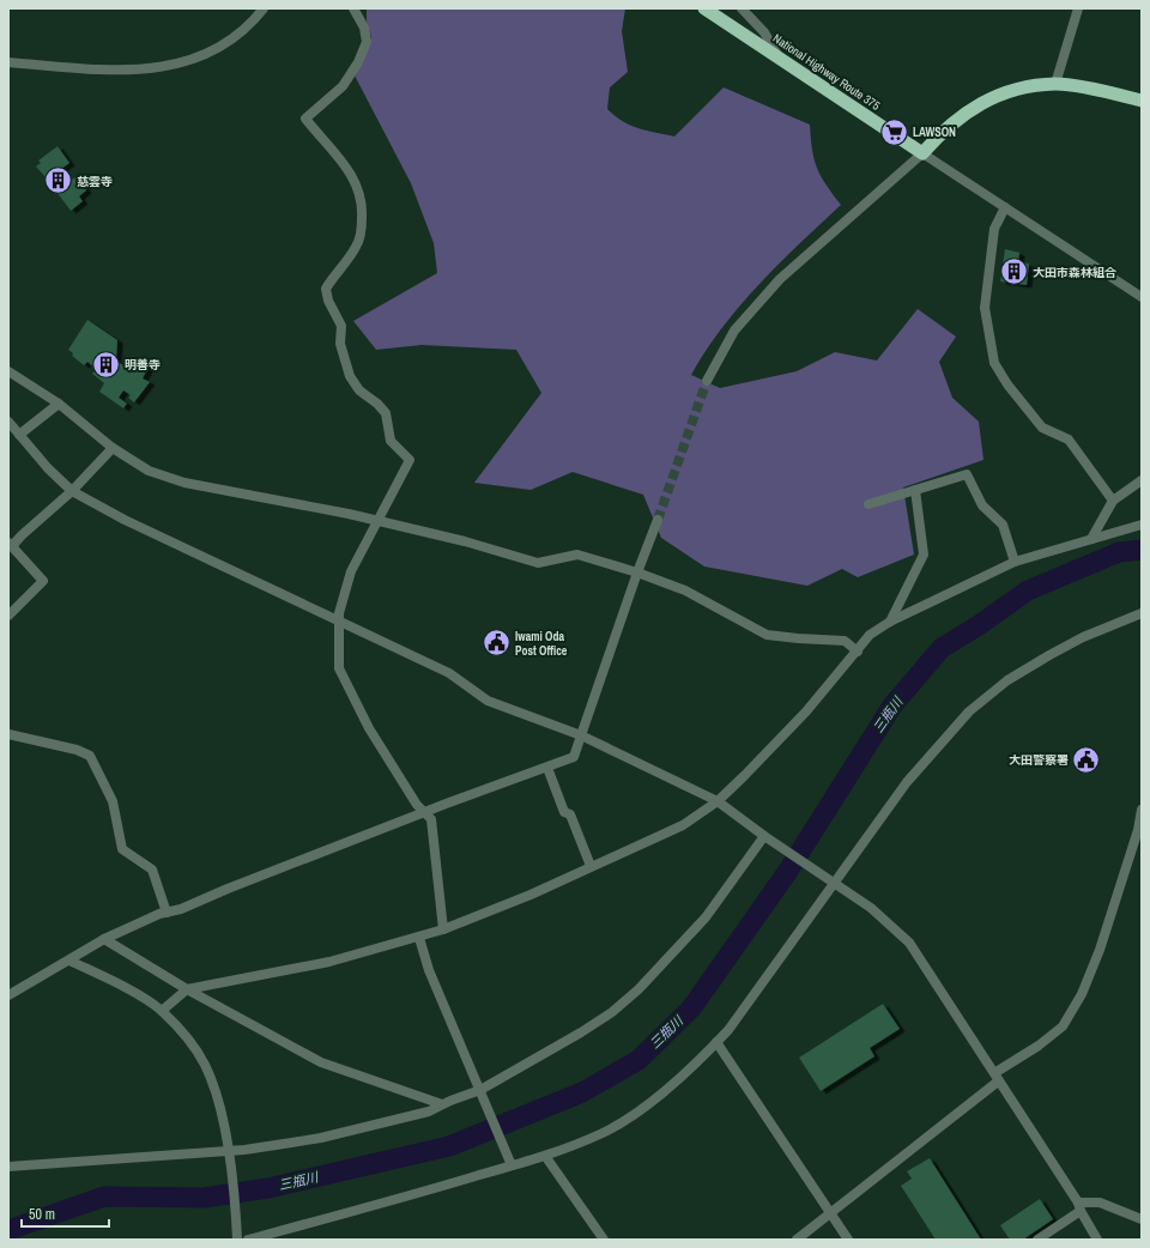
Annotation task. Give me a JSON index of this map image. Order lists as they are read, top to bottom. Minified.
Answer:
{"streets":{"highway":["National Highway Route 375"]},"water":["三瓶川"],"places":{"supermarket":["LAWSON"],"building":["慈雲寺","大田市森林組合","明善寺"],"public building":["Iwami Oda Post Office","大田警察署"]},"scale_bar":"50 m"}
